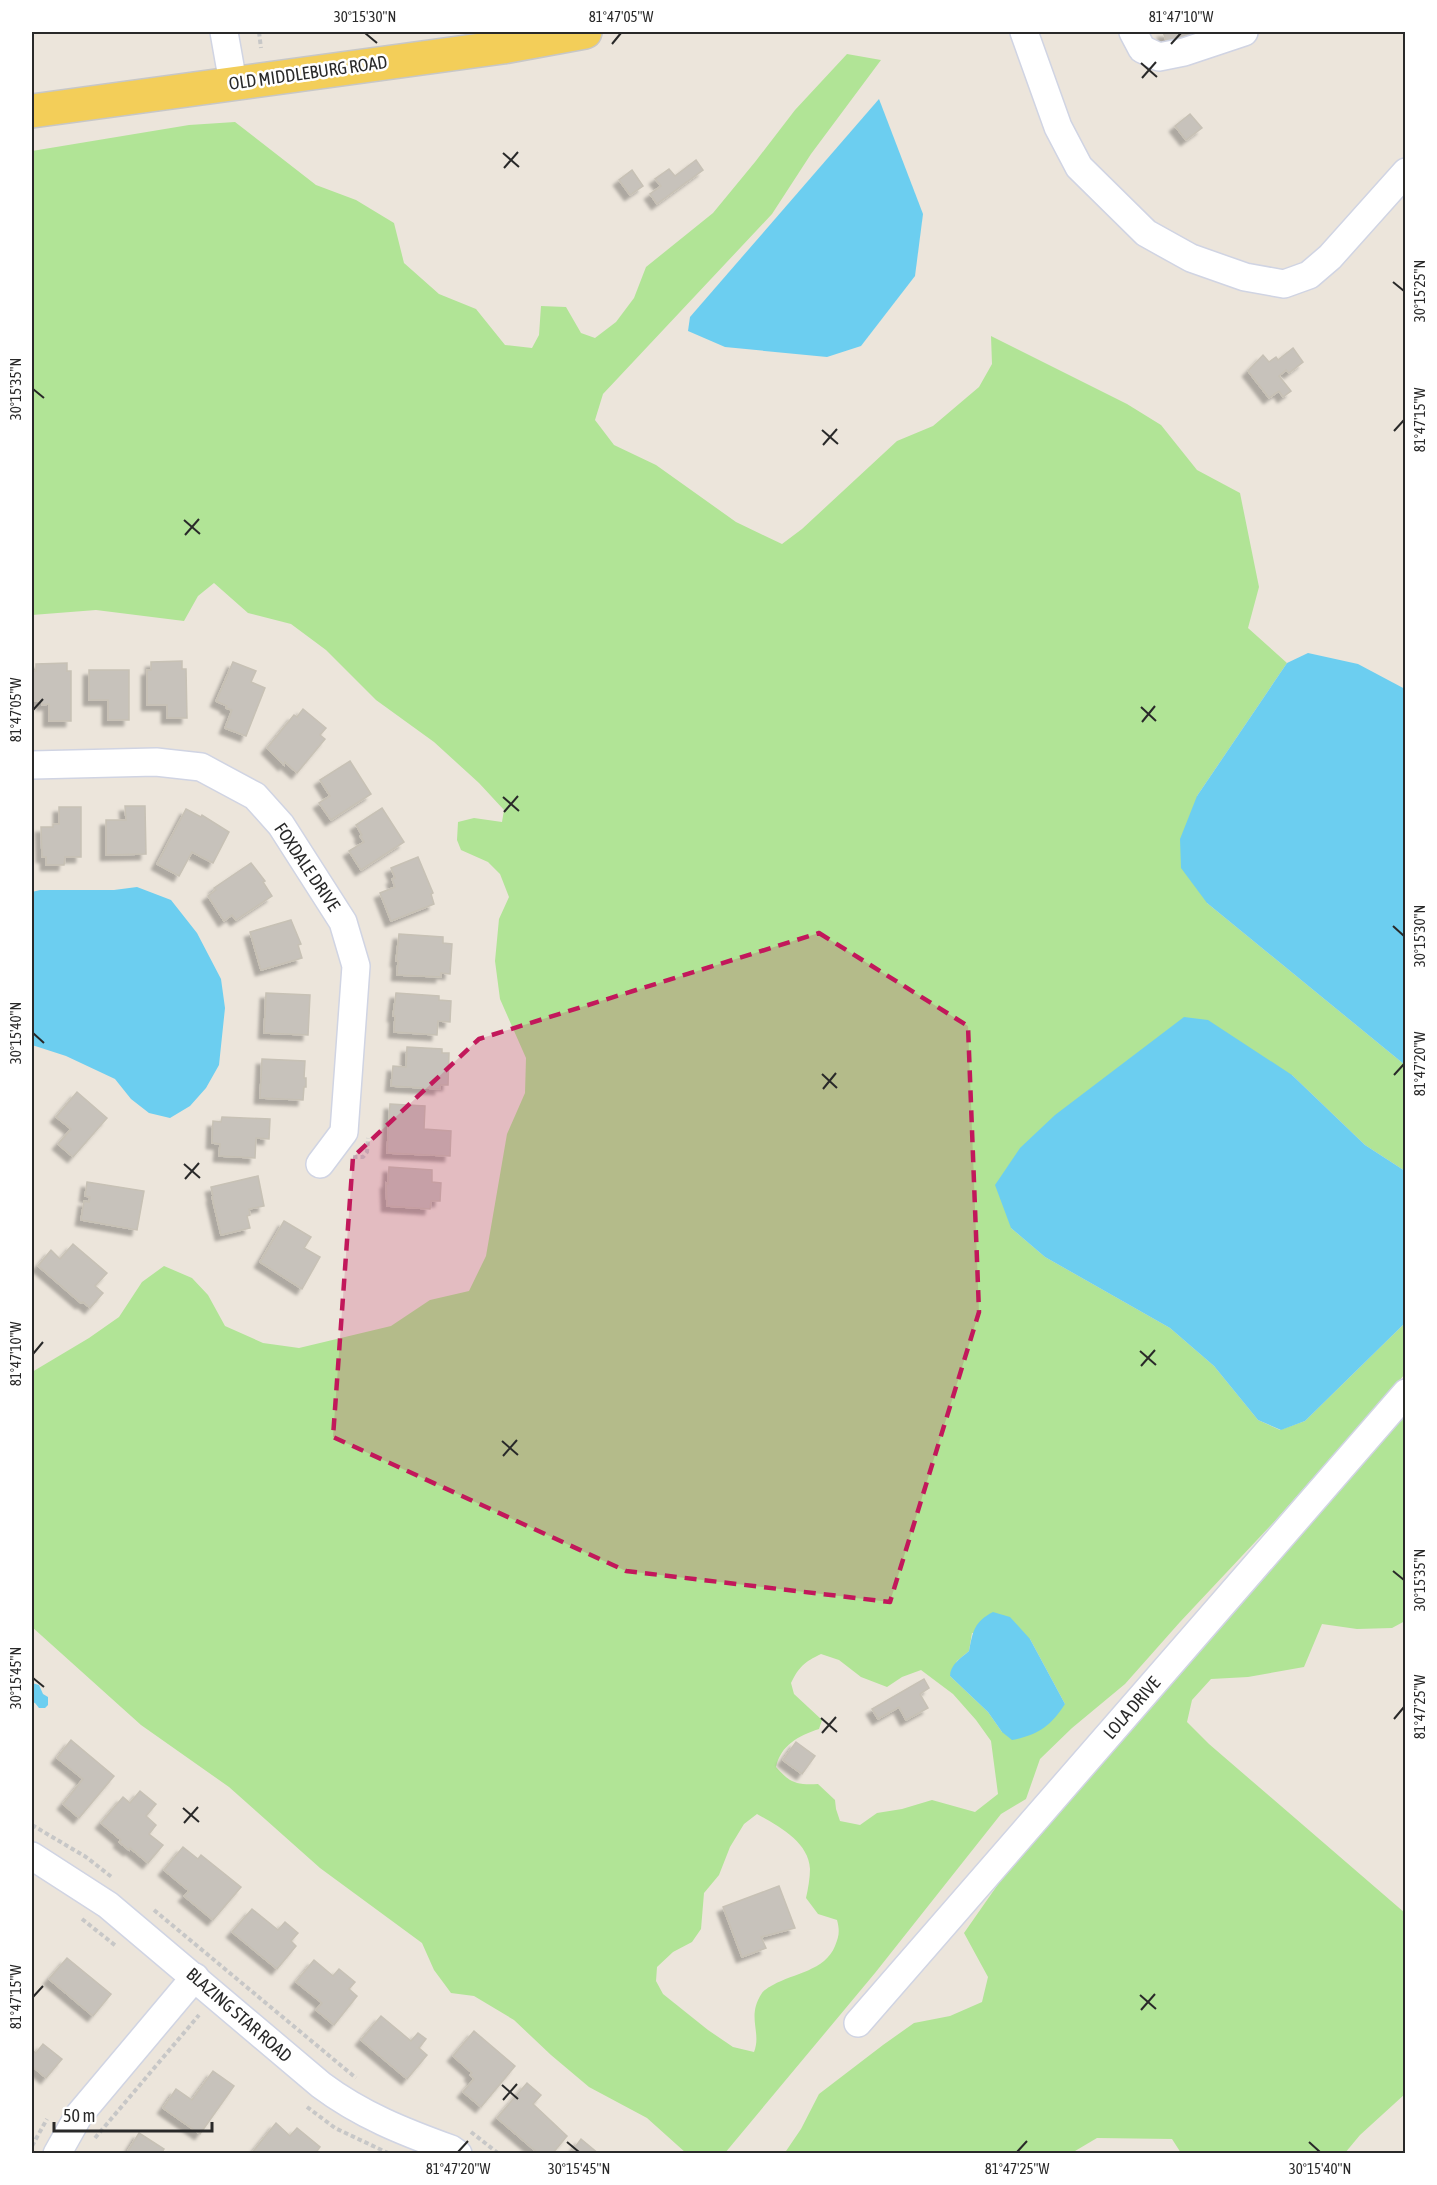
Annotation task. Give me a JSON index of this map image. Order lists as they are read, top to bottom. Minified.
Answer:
{"streets":{"main road":["OLD MIDDLEBURG ROAD"],"street":["FOXDALE DRIVE","LOLA DRIVE","BLAZING STAR ROAD"]},"scale_bar":"50 m","coordinates":["30°15'30\"N","81°47'05\"W","81°47'10\"W","30°15'25\"N","30°15'35\"N","81°47'15\"W","30°15'40\"N","81°47'20\"W","30°15'45\"N","81°47'25\"W"]}
